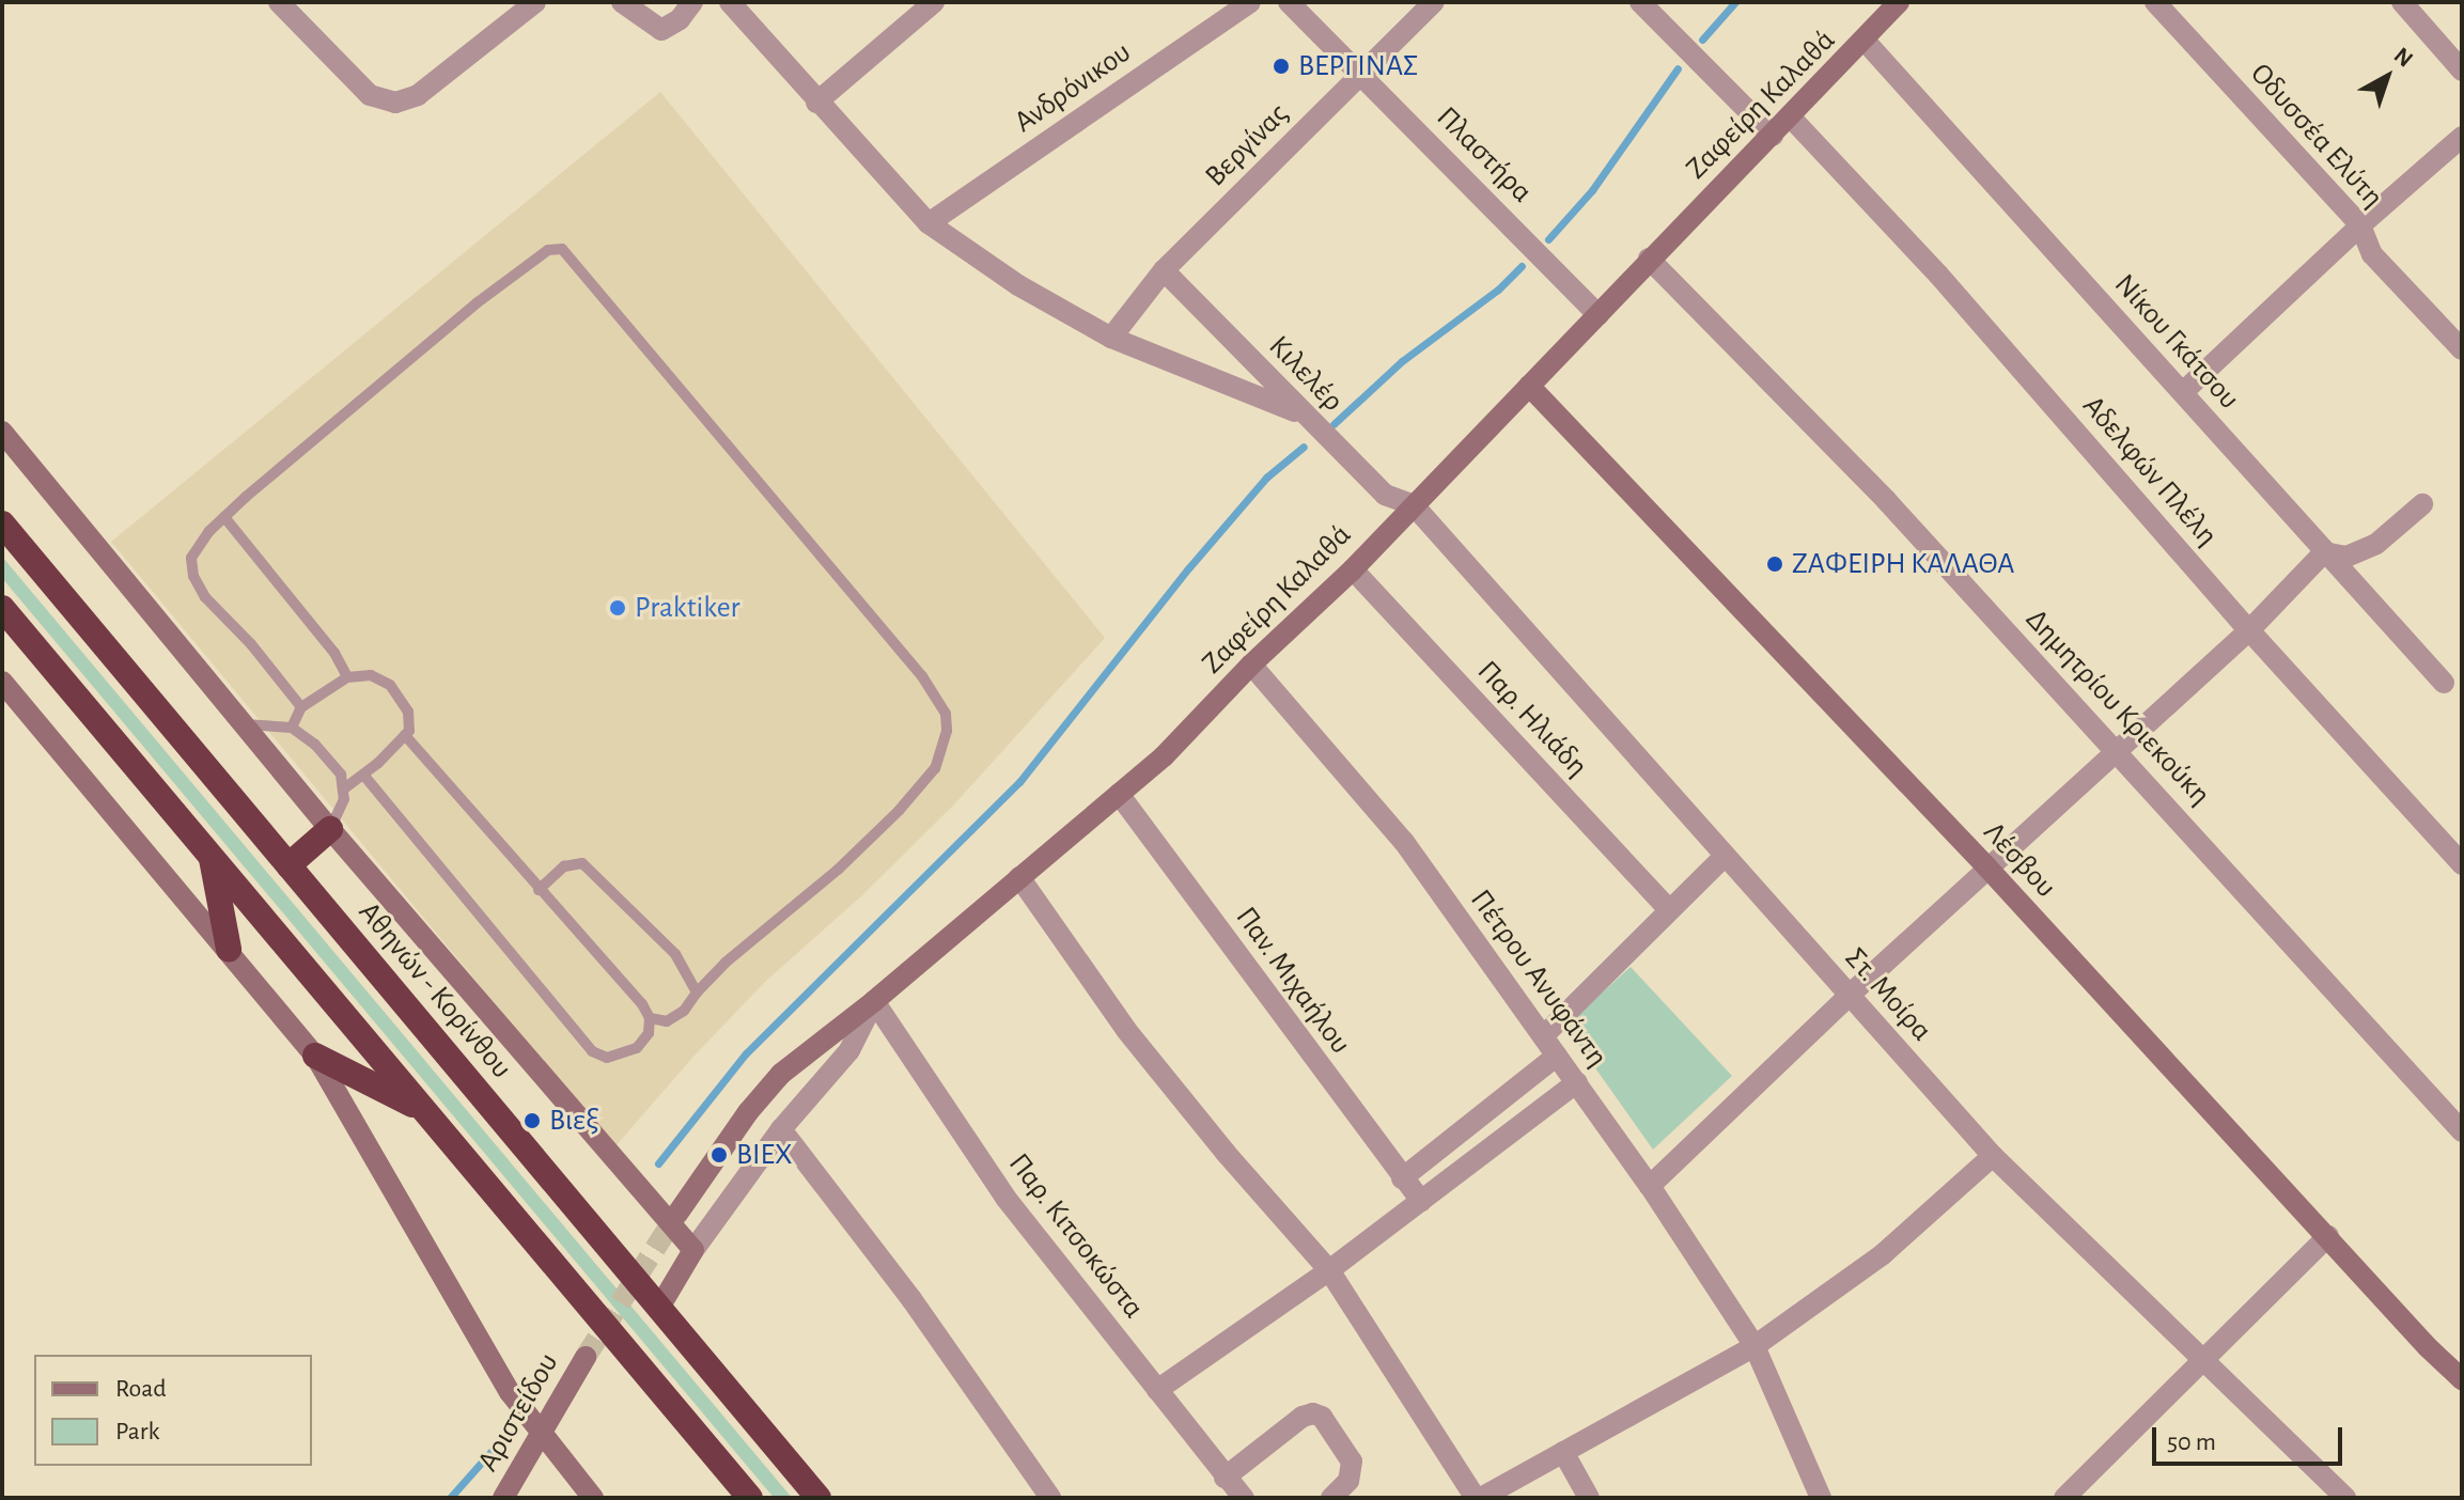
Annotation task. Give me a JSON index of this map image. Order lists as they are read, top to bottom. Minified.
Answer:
{"streets":{"highway":["Αθηνών - Κορίνθου"],"street":["Ανδρόνικου","Ζαφείρη Καλαθά","Οδυσσέα Ελύτη","Βεργίνας","Πλαστήρα","Νίκου Γκάτσου","Κιλελέρ","Αδελφών Πλέλη","Δημητρίου Κριεκούκη","Παρ. Ηλιάδη","Λέσβου","Πέτρου Ανυφάντη","Παν. Μιχαήλου","Στ. Μοίρα","Παρ. Κιτσοκώστα","Αριστείδου"]},"crossings":[["Ζαφείρη Καλαθά","Πλαστήρα"],["Ζαφείρη Καλαθά","Νίκου Γκάτσου"],["Ζαφείρη Καλαθά","Κιλελέρ"],["Ζαφείρη Καλαθά","Αδελφών Πλέλη"],["Ζαφείρη Καλαθά","Δημητρίου Κριεκούκη"],["Ζαφείρη Καλαθά","Παρ. Ηλιάδη"],["Ζαφείρη Καλαθά","Λέσβου"],["Ζαφείρη Καλαθά","Πέτρου Ανυφάντη"],["Ζαφείρη Καλαθά","Παν. Μιχαήλου"],["Ζαφείρη Καλαθά","Στ. Μοίρα"],["Ζαφείρη Καλαθά","Παρ. Κιτσοκώστα"],["Βεργίνας","Πλαστήρα"],["Βεργίνας","Κιλελέρ"],["Κιλελέρ","Στ. Μοίρα"]],"places":["ΒΕΡΓΙΝΑΣ","ΖΑΦΕΙΡΗ ΚΑΛΑΘΑ","Praktiker","Βιεξ","ΒΙΕΧ"],"legend":["Road","Park"],"scale_bar":"50 m","north":"top right"}
